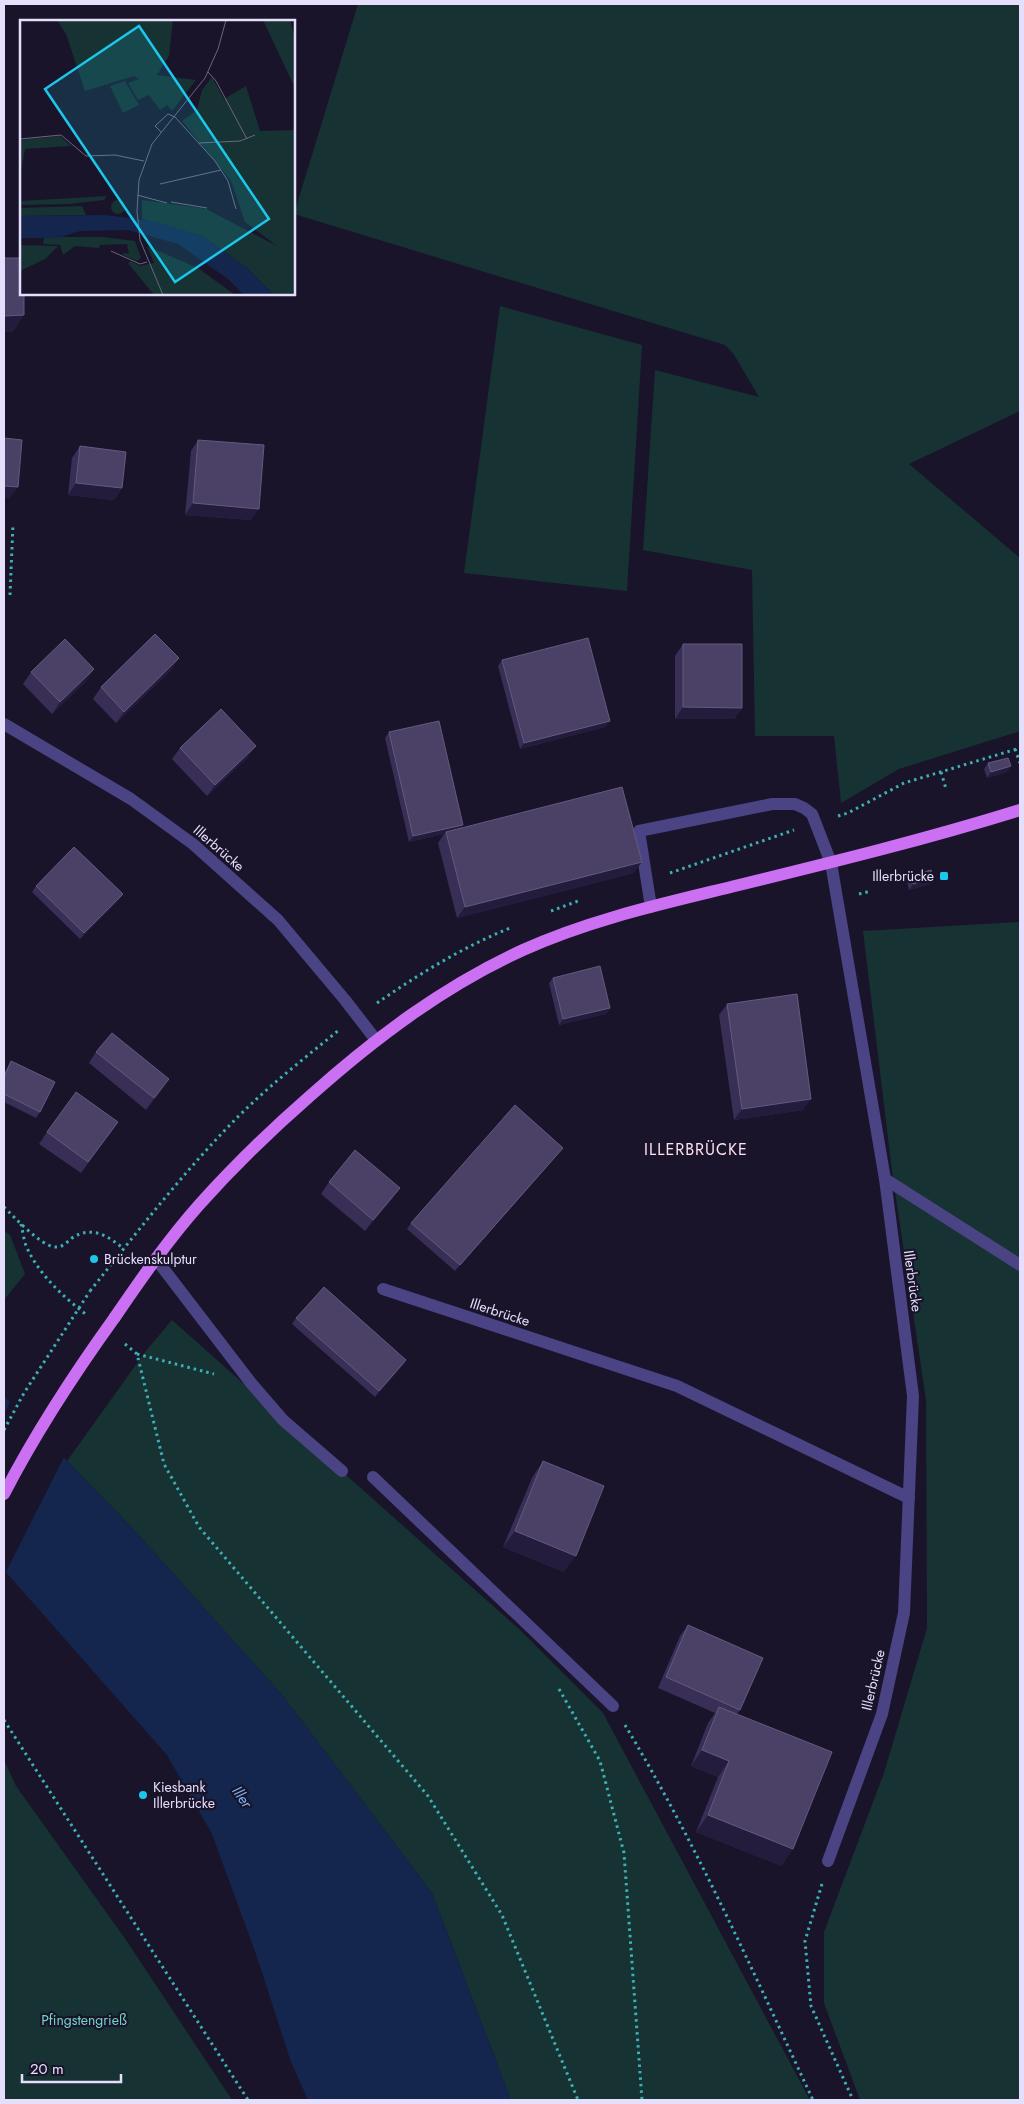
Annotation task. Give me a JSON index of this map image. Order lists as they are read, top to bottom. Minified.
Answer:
{"streets":{"street":["Illerbrücke"]},"districts":["ILLERBRÜCKE"],"water":["Iller"],"parks":["Pfingstengrieß"],"places":{"transit":["Illerbrücke"],"other":["Brückenskulptur","Kiesbank Illerbrücke"]},"scale_bar":"20 m"}
